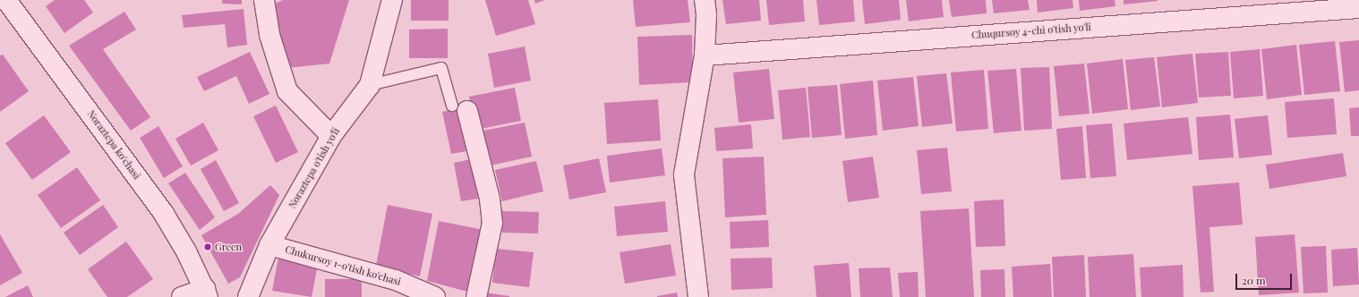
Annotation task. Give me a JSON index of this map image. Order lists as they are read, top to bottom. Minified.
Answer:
{"streets":{"street":["Chuqursoy 4-chi o'tish yo'li","Noraztepa ko'chasi","Noraztepa o'tish yo'li","Chukursoy 1-o'tish ko'chasi"]},"crossings":[["Noraztepa o'tish yo'li","Chukursoy 1-o'tish ko'chasi"]],"places":["Green"],"scale_bar":"20 m"}
